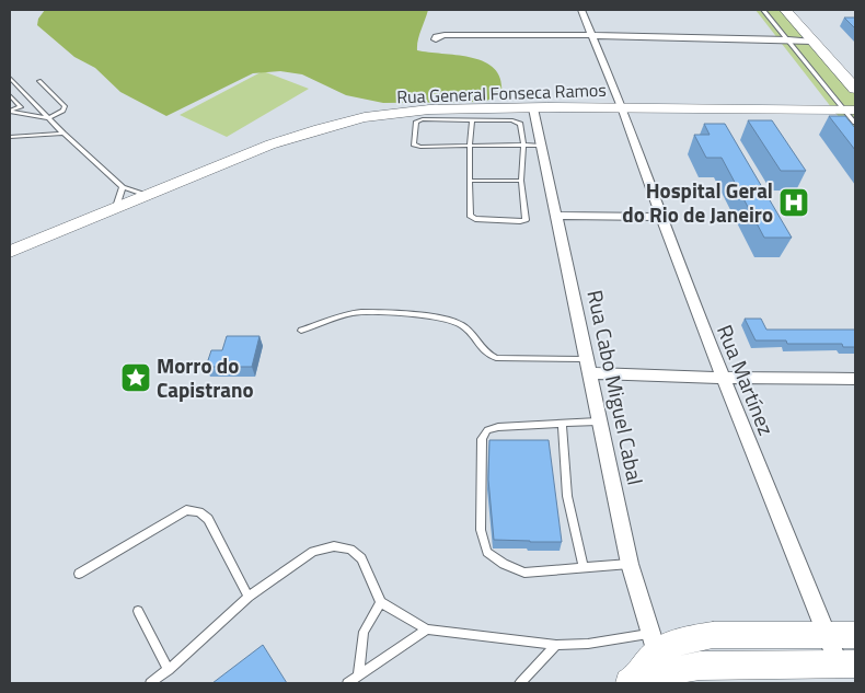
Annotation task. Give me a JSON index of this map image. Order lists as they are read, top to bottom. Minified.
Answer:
{"streets":{"street":["Rua General Fonseca Ramos","Rua Martínez","Rua Cabo Miguel Cabal"]},"crossings":[["Rua General Fonseca Ramos","Rua Martínez"],["Rua General Fonseca Ramos","Rua Cabo Miguel Cabal"]],"places":{"hospital":["Hospital Geral do Rio de Janeiro"],"place":["Morro do Capistrano"]}}
